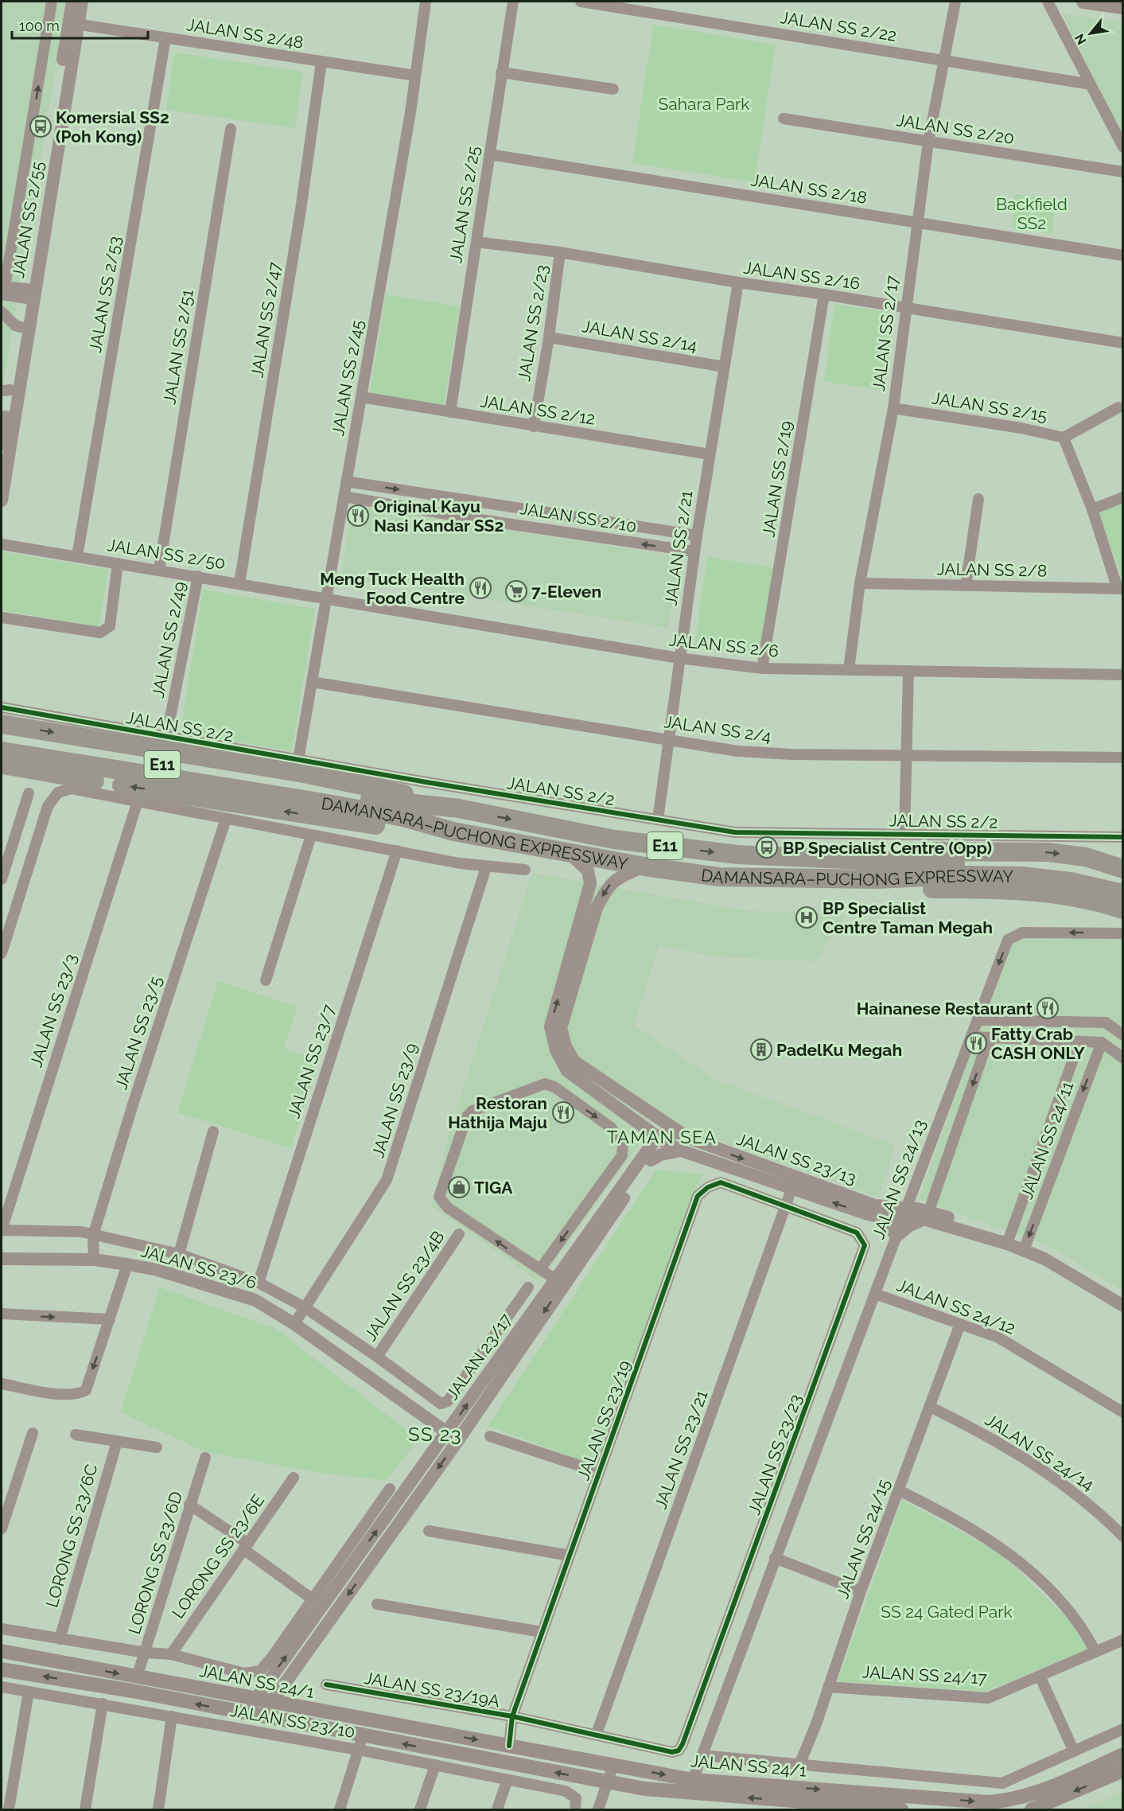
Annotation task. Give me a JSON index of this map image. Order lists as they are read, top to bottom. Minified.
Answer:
{"streets":{"highway":["E11","DAMANSARA–PUCHONG EXPRESSWAY"],"main road":["JALAN SS 24/1"],"street":["JALAN SS 2/22","JALAN SS 2/48","JALAN SS 2/20","JALAN SS 2/18","JALAN SS 2/25","JALAN SS 2/55","JALAN SS 2/16","JALAN SS 2/53","JALAN SS 2/47","JALAN SS 2/23","JALAN SS 2/17","JALAN SS 2/14","JALAN SS 2/51","JALAN SS 2/45","JALAN SS 2/15","JALAN SS 2/12","JALAN SS 2/19","JALAN SS 2/10","JALAN SS 2/21","JALAN SS 2/50","JALAN SS 2/8","JALAN SS 2/49","JALAN SS 2/6","JALAN SS 2/2","JALAN SS 2/4","JALAN SS 23/3","JALAN SS 23/5","JALAN SS 23/7","JALAN SS 23/9","JALAN SS 24/11","JALAN SS 23/13","JALAN SS 24/13","JALAN SS 23/6","JALAN SS 23/4B","JALAN SS 24/12","JALAN 23/17","JALAN SS 23/19","JALAN SS 23/21","JALAN SS 24/14","JALAN SS 23/23","LORONG SS 23/6C","JALAN SS 24/15","LORONG SS 23/6E","LORONG SS 23/6D","JALAN SS 24/17","JALAN SS 23/19A","JALAN SS 23/10"]},"crossings":[["JALAN SS 2/22","JALAN SS 2/17"],["JALAN SS 2/48","JALAN SS 2/55"],["JALAN SS 2/48","JALAN SS 2/53"],["JALAN SS 2/48","JALAN SS 2/47"],["JALAN SS 2/48","JALAN SS 2/45"],["JALAN SS 2/20","JALAN SS 2/17"],["JALAN SS 2/18","JALAN SS 2/25"],["JALAN SS 2/18","JALAN SS 2/17"],["JALAN SS 2/25","JALAN SS 2/16"],["JALAN SS 2/25","JALAN SS 2/12"],["JALAN SS 2/16","JALAN SS 2/23"],["JALAN SS 2/16","JALAN SS 2/17"],["JALAN SS 2/16","JALAN SS 2/19"],["JALAN SS 2/16","JALAN SS 2/21"],["JALAN SS 2/53","JALAN SS 2/50"],["JALAN SS 2/47","JALAN SS 2/50"],["JALAN SS 2/23","JALAN SS 2/14"],["JALAN SS 2/23","JALAN SS 2/12"],["JALAN SS 2/17","JALAN SS 2/15"],["JALAN SS 2/17","JALAN SS 2/8"],["JALAN SS 2/17","JALAN SS 2/6"],["JALAN SS 2/14","JALAN SS 2/21"],["JALAN SS 2/51","JALAN SS 2/50"],["JALAN SS 2/45","JALAN SS 2/12"],["JALAN SS 2/45","JALAN SS 2/10"],["JALAN SS 2/45","JALAN SS 2/50"],["JALAN SS 2/45","JALAN SS 2/6"],["JALAN SS 2/45","JALAN SS 2/2"],["JALAN SS 2/45","JALAN SS 2/4"],["JALAN SS 2/15","JALAN SS 2/8"],["JALAN SS 2/12","JALAN SS 2/21"],["JALAN SS 2/19","JALAN SS 2/6"],["JALAN SS 2/10","JALAN SS 2/21"],["JALAN SS 2/21","JALAN SS 2/6"],["JALAN SS 2/21","JALAN SS 2/2"],["JALAN SS 2/21","JALAN SS 2/4"],["JALAN SS 2/50","JALAN SS 2/49"],["JALAN SS 2/50","JALAN SS 2/6"],["JALAN SS 2/49","JALAN SS 2/2"],["DAMANSARA–PUCHONG EXPRESSWAY","JALAN SS 23/13"],["JALAN SS 23/5","JALAN SS 23/6"],["JALAN SS 23/9","JALAN SS 23/6"],["JALAN SS 23/13","JALAN SS 24/13"],["JALAN SS 23/13","JALAN 23/17"],["JALAN SS 23/13","JALAN SS 23/21"],["JALAN SS 24/13","JALAN SS 24/12"],["JALAN SS 24/13","JALAN SS 24/1"],["JALAN SS 23/6","JALAN 23/17"],["JALAN SS 24/12","JALAN SS 24/15"],["JALAN 23/17","JALAN SS 24/1"],["JALAN SS 23/19","JALAN SS 23/21"],["JALAN SS 23/19","JALAN SS 23/23"],["JALAN SS 23/19","JALAN SS 24/1"],["JALAN SS 23/19","JALAN SS 23/19A"],["JALAN SS 23/21","JALAN SS 23/23"],["JALAN SS 23/21","JALAN SS 23/19A"],["JALAN SS 24/14","JALAN SS 24/15"],["JALAN SS 23/23","JALAN SS 23/19A"],["JALAN SS 24/15","JALAN SS 24/17"],["JALAN SS 24/15","JALAN SS 24/1"],["LORONG SS 23/6D","JALAN SS 24/1"],["JALAN SS 24/1","JALAN SS 23/10"]],"districts":["TAMAN SEA","SS 23"],"parks":["Sahara Park","Backfield SS2","SS 24 Gated Park"],"places":{"bus stop":["Komersial SS2 (Poh Kong)","BP Specialist Centre (Opp)"],"restaurant":["Original Kayu Nasi Kandar SS2","Meng Tuck Health Food Centre","Hainanese Restaurant","Fatty Crab CASH ONLY","Restoran Hathija Maju"],"supermarket":["7-Eleven"],"hospital":["BP Specialist Centre Taman Megah"],"building":["PadelKu Megah"],"shop":["TIGA"]},"scale_bar":"100 m","north":"bottom left"}
